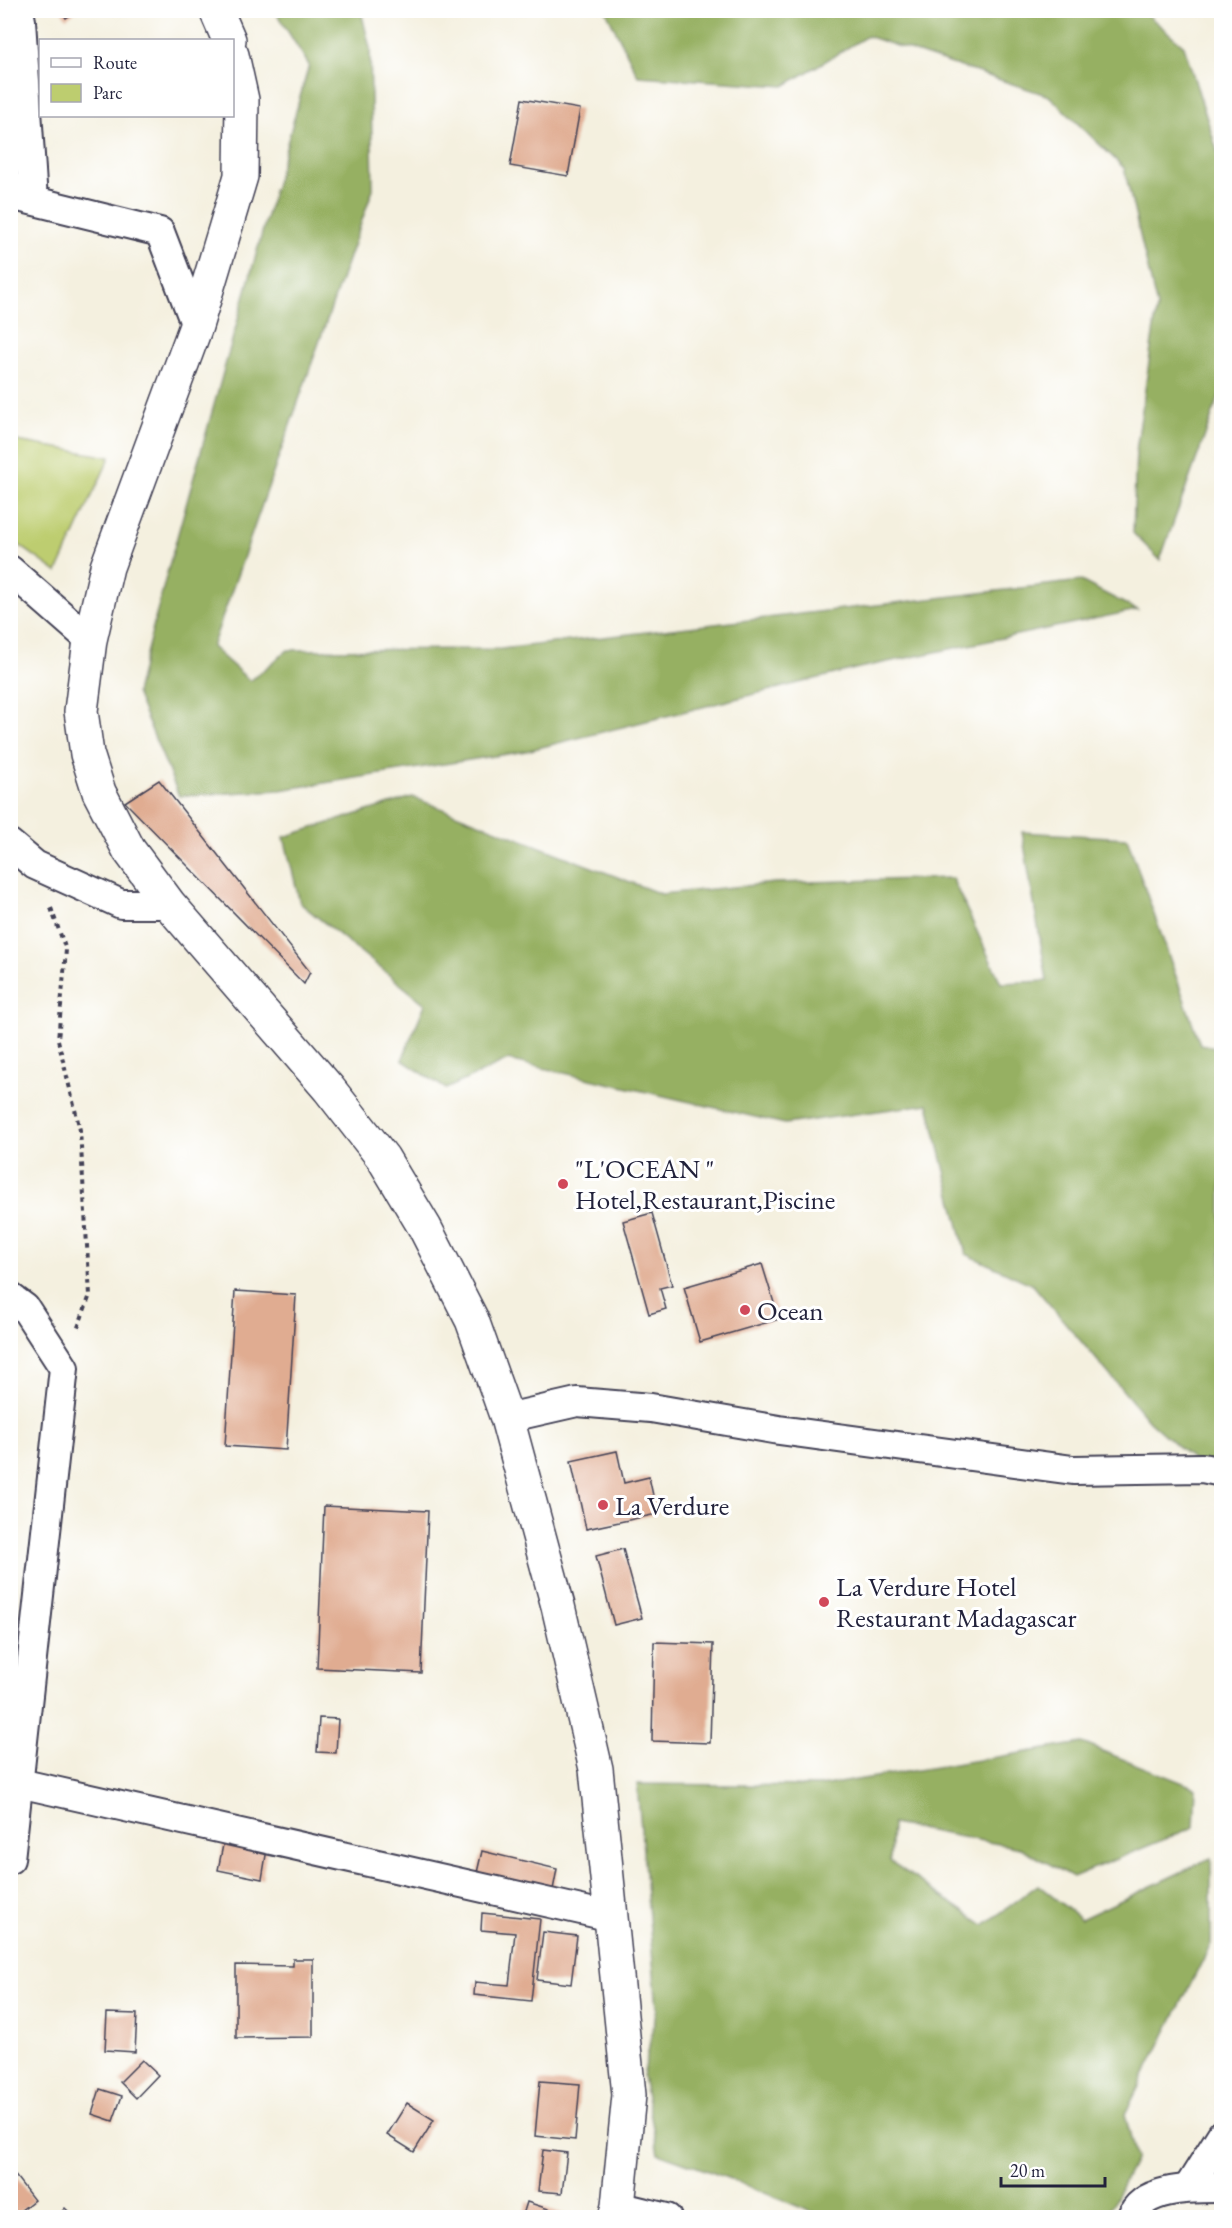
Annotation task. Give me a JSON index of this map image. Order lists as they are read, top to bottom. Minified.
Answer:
{"places":["\"L'OCEAN \" Hotel,Restaurant,Piscine","Ocean","La Verdure","La Verdure Hotel Restaurant Madagascar"],"legend":["Route","Parc"],"scale_bar":"20 m"}
